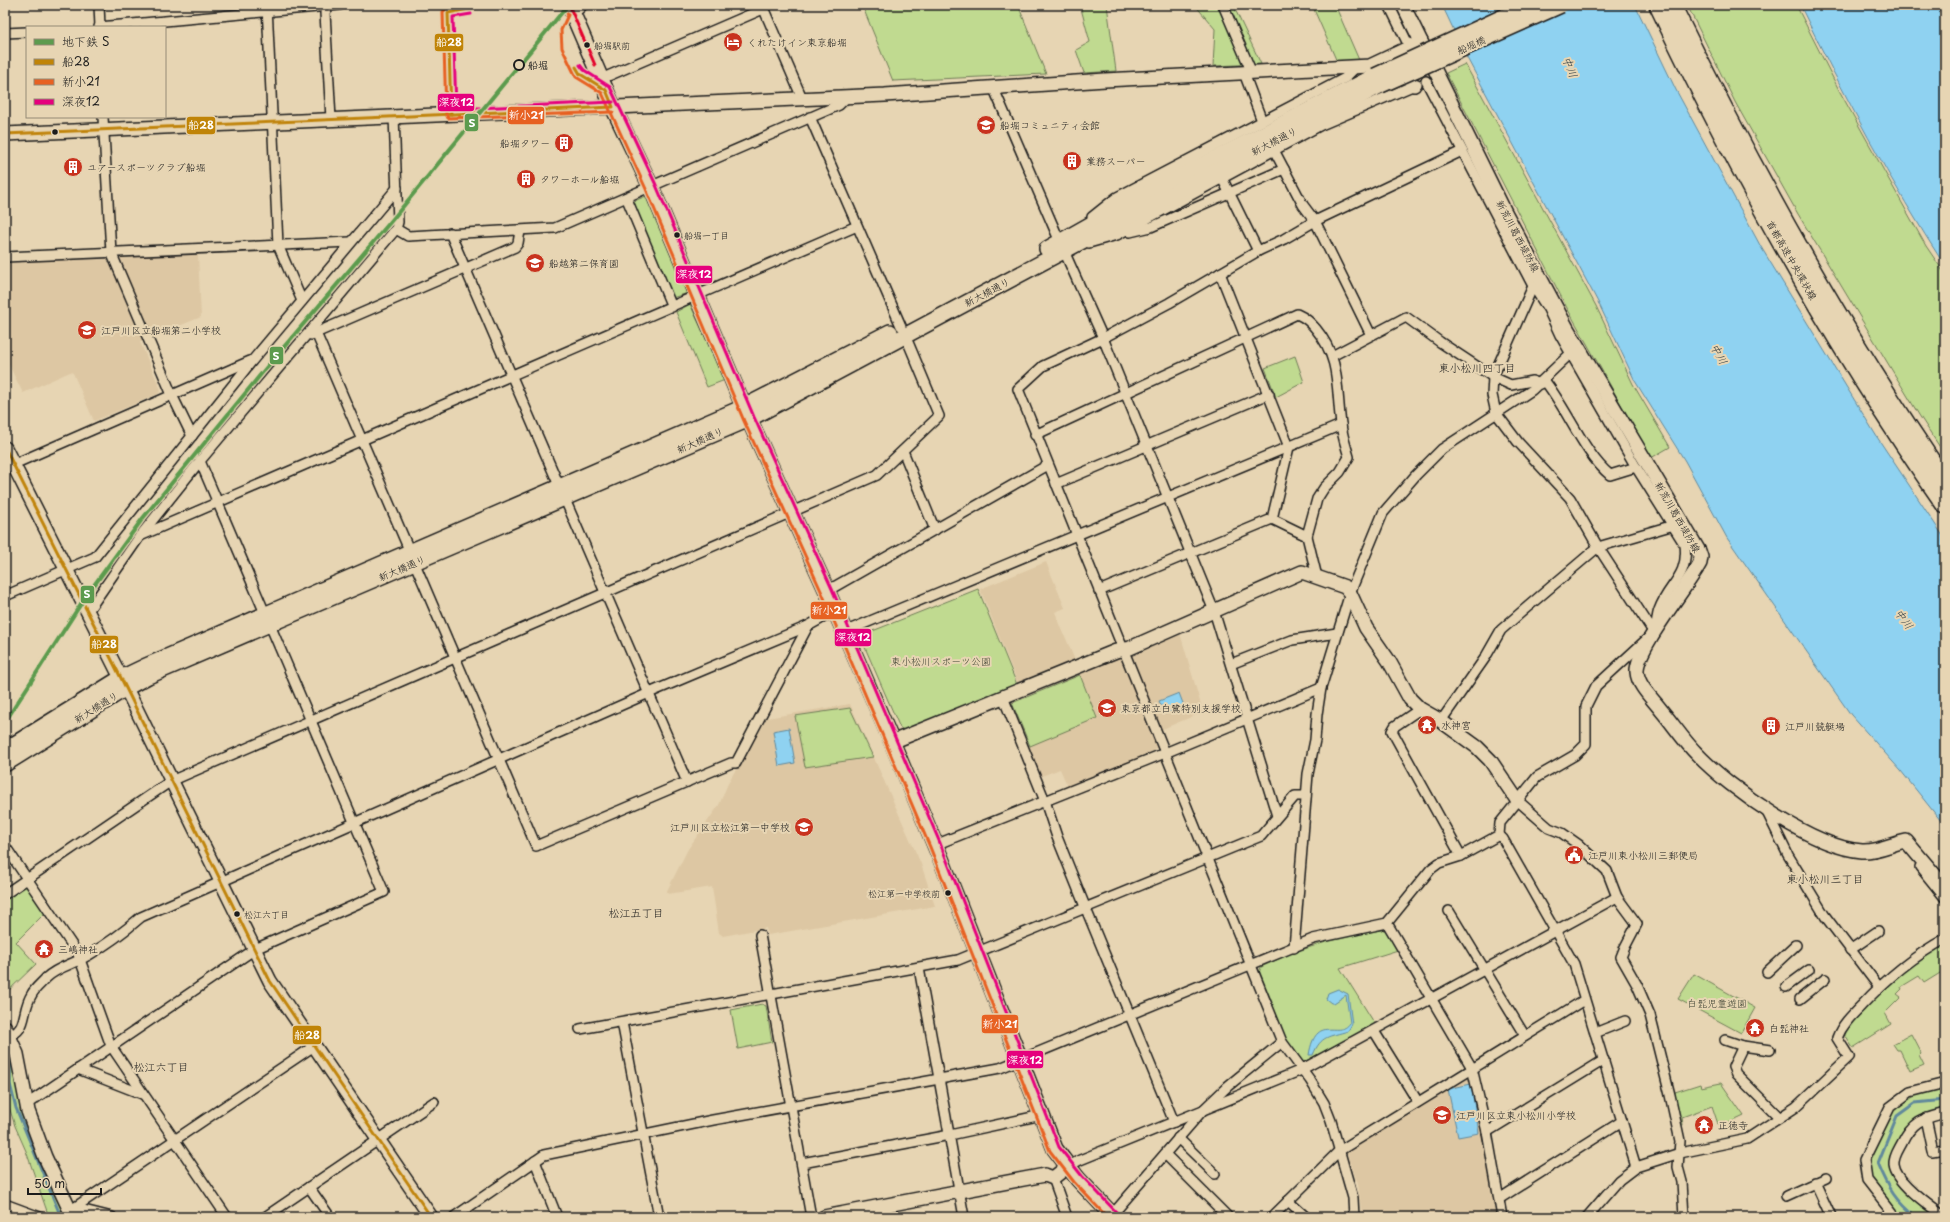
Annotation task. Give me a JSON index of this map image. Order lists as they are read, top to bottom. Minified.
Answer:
{"streets":{"highway":["首都高速中央環状線"],"main road":["船堀橋","新大橋通り"],"street":["新荒川葛西堤防線"]},"crossings":[["船堀橋","新大橋通り"]],"districts":["東小松川四丁目","東小松川三丁目","松江五丁目","松江六丁目"],"water":["中川"],"parks":["東小松川スポーツ公園","白髭児童遊園"],"places":{"hotel":["くれたけイン東京船堀"],"other":["船堀駅前","船堀","船堀一丁目","松江第一中学校前","松江六丁目"],"school or university":["船堀コミュニティ会館","船越第二保育園","江戸川区立船堀第二小学校","東京都立白鷺特別支援学校","江戸川区立松江第一中学校","江戸川区立東小松川小学校"],"building":["船堀タワー","業務スーパー","ユアースポーツクラブ船堀","タワーホール船堀","江戸川競艇場"],"temple":["水神宮","三嶋神社","白髭神社","正徳寺"],"public building":["江戸川東小松川三郵便局"]},"lines":["metro line S","transit line 船28","transit line 新小21","transit line 深夜12"],"legend":["地下鉄 S","船28","新小21","深夜12"],"scale_bar":"50 m"}
